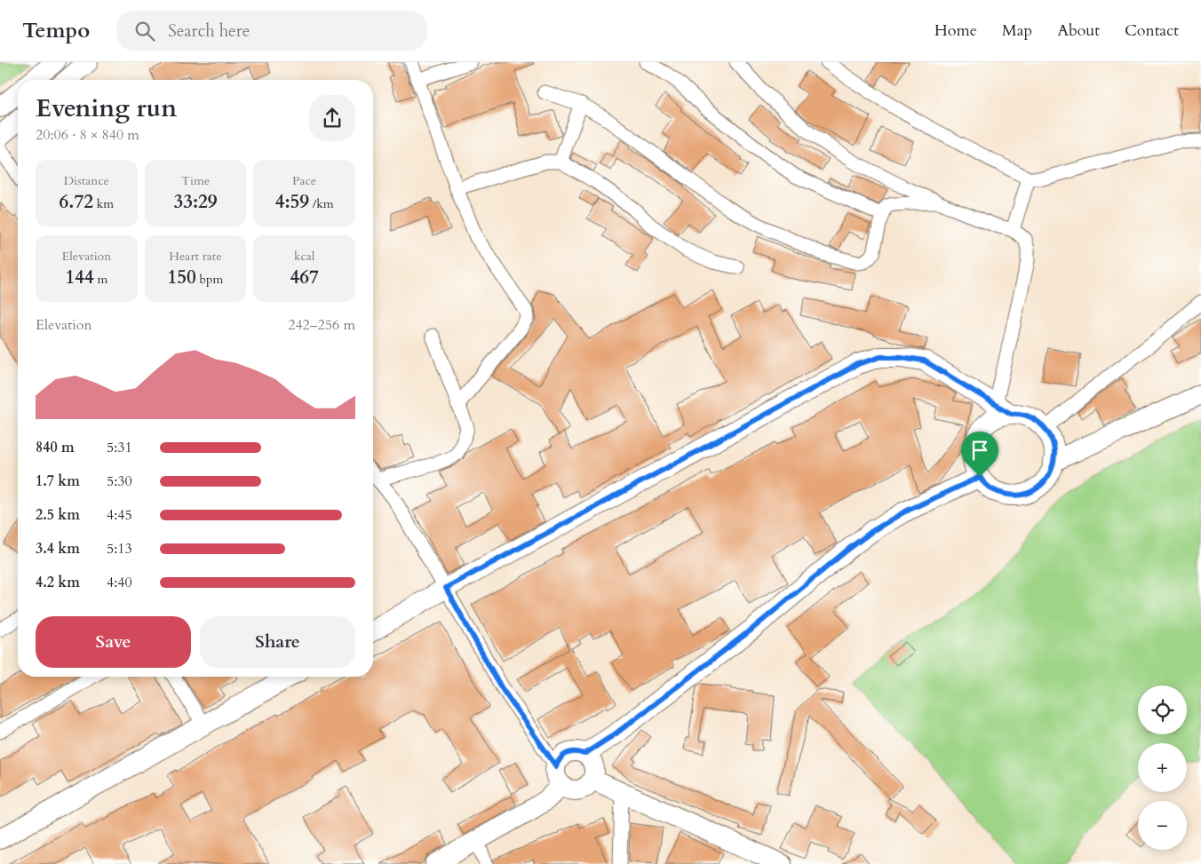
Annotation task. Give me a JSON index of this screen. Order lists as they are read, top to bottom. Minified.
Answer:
{"page":{"header":"Tempo","search":"Search here","nav":["Home","Map","About","Contact"],"heading":["Evening run","20:06 · 8 × 840 m"],"stats":[["Distance","6.72 km"],["Time","33:29"],["Pace","4:59 /km"],["Elevation","144 m"],["Heart rate","150 bpm"],["kcal","467"]],"chart":["Elevation","242–256 m"],"list":[{"name":"840 m","note":"5:31"},{"name":"1.7 km","note":"5:30"},{"name":"2.5 km","note":"4:45"},{"name":"3.4 km","note":"5:13"},{"name":"4.2 km","note":"4:40"}],"buttons":["Save","Share"],"map_buttons":["+","−"]}}
